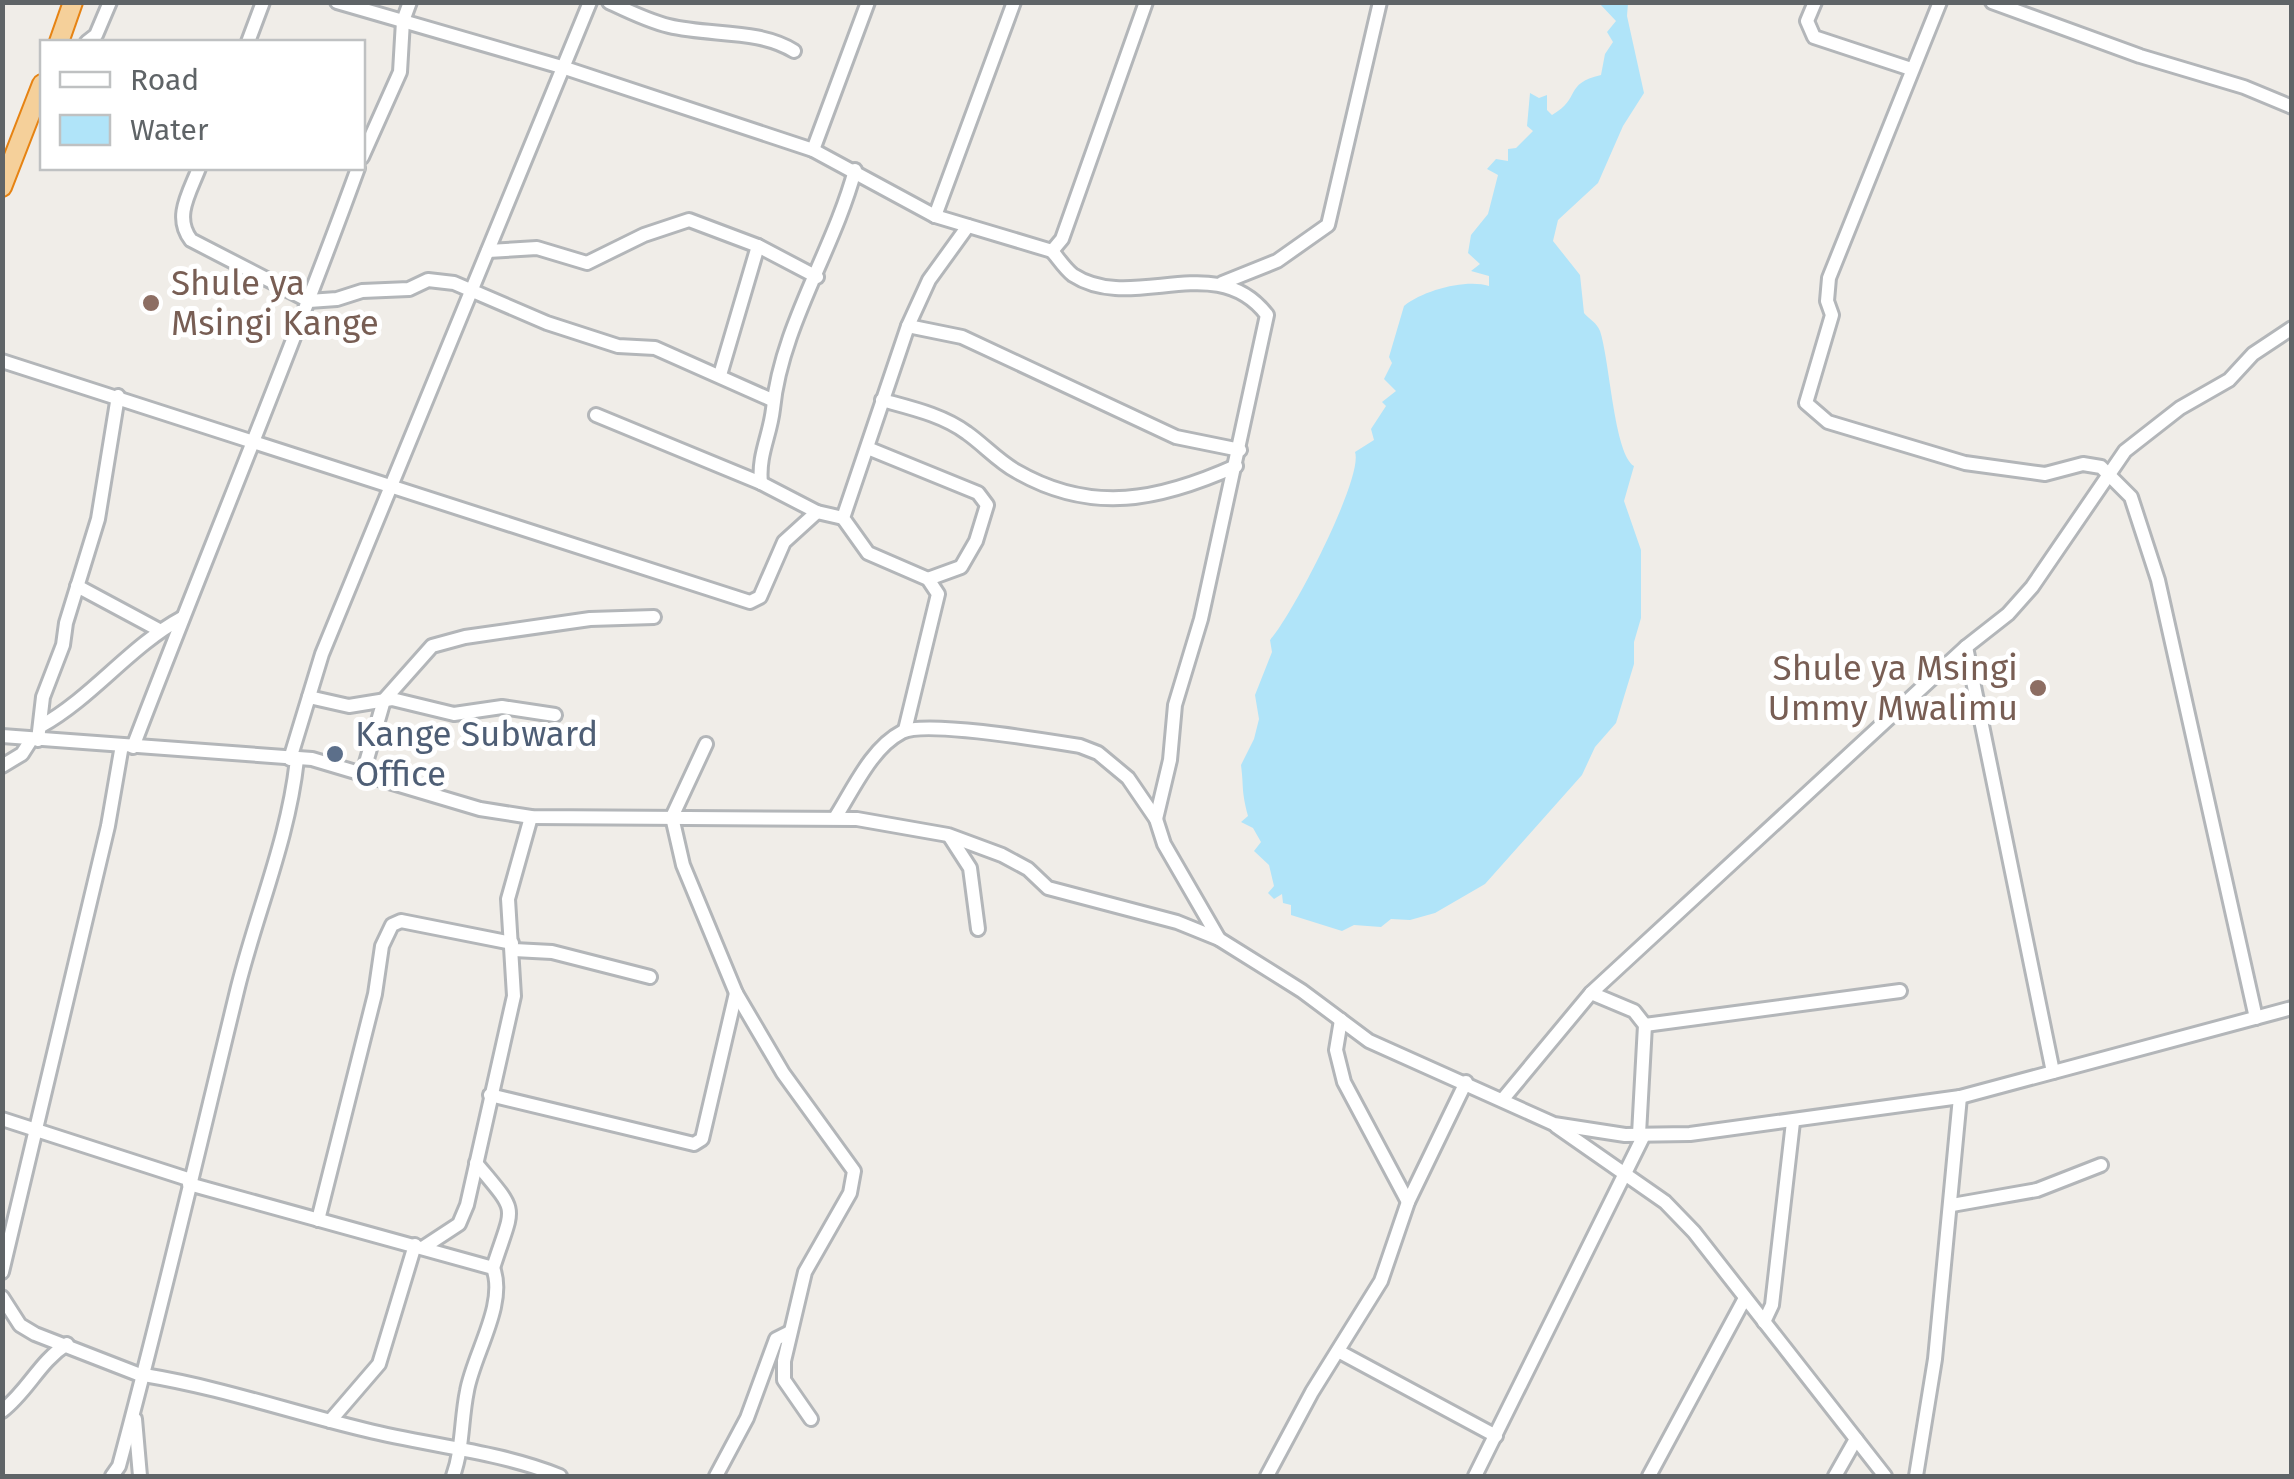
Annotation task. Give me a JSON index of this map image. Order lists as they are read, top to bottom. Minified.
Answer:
{"places":["Shule ya Msingi Kange","Shule ya Msingi Ummy Mwalimu","Kange Subward Office"],"legend":["Road","Water"]}
